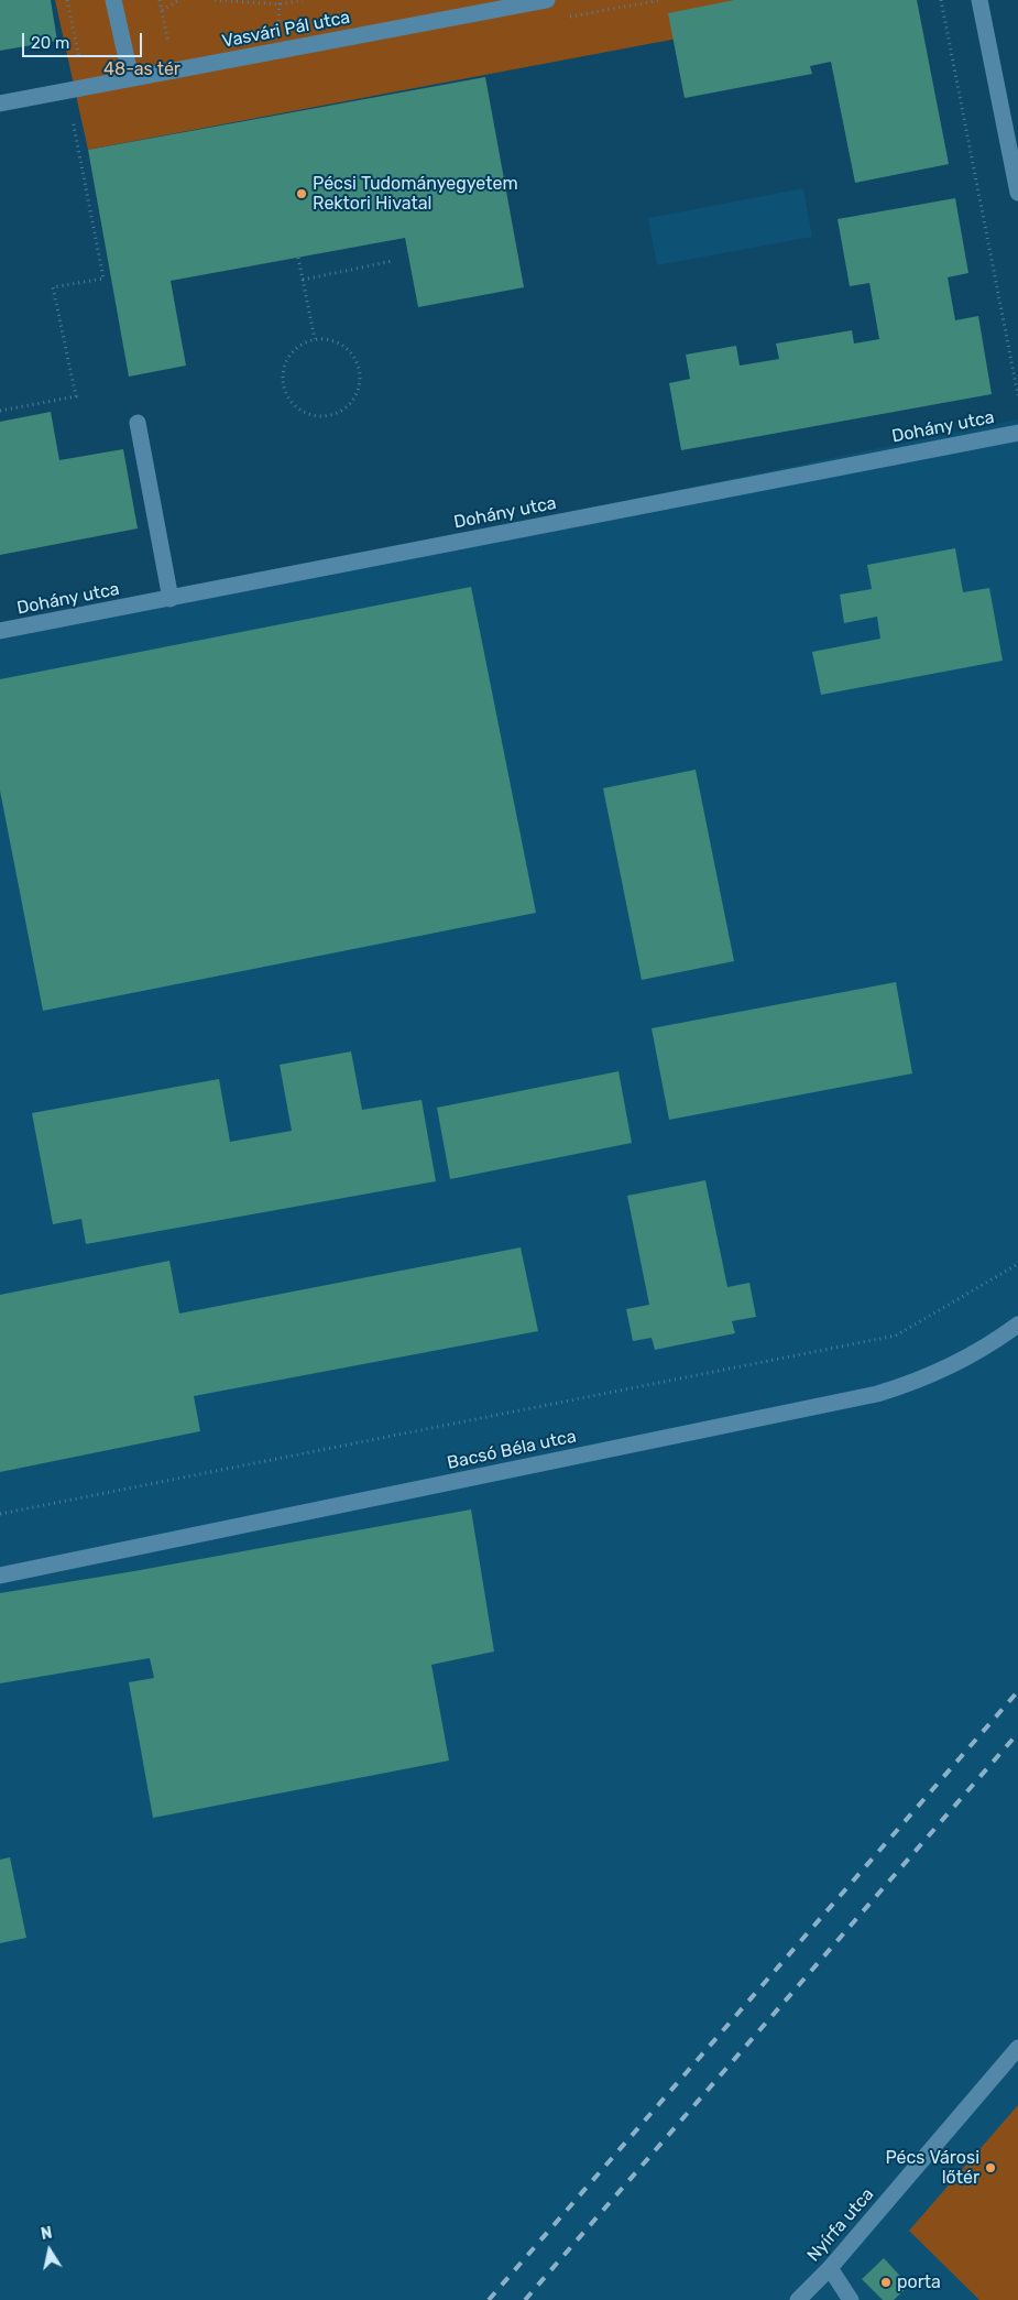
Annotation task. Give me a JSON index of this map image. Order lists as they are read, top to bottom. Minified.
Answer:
{"streets":{"street":["Vasvári Pál utca","Dohány utca","Bacsó Béla utca","Nyírfa utca"]},"parks":["48-as tér"],"places":["Pécsi Tudományegyetem Rektori Hivatal","Pécs Városi lőtér","porta"],"scale_bar":"20 m","north":"top"}
